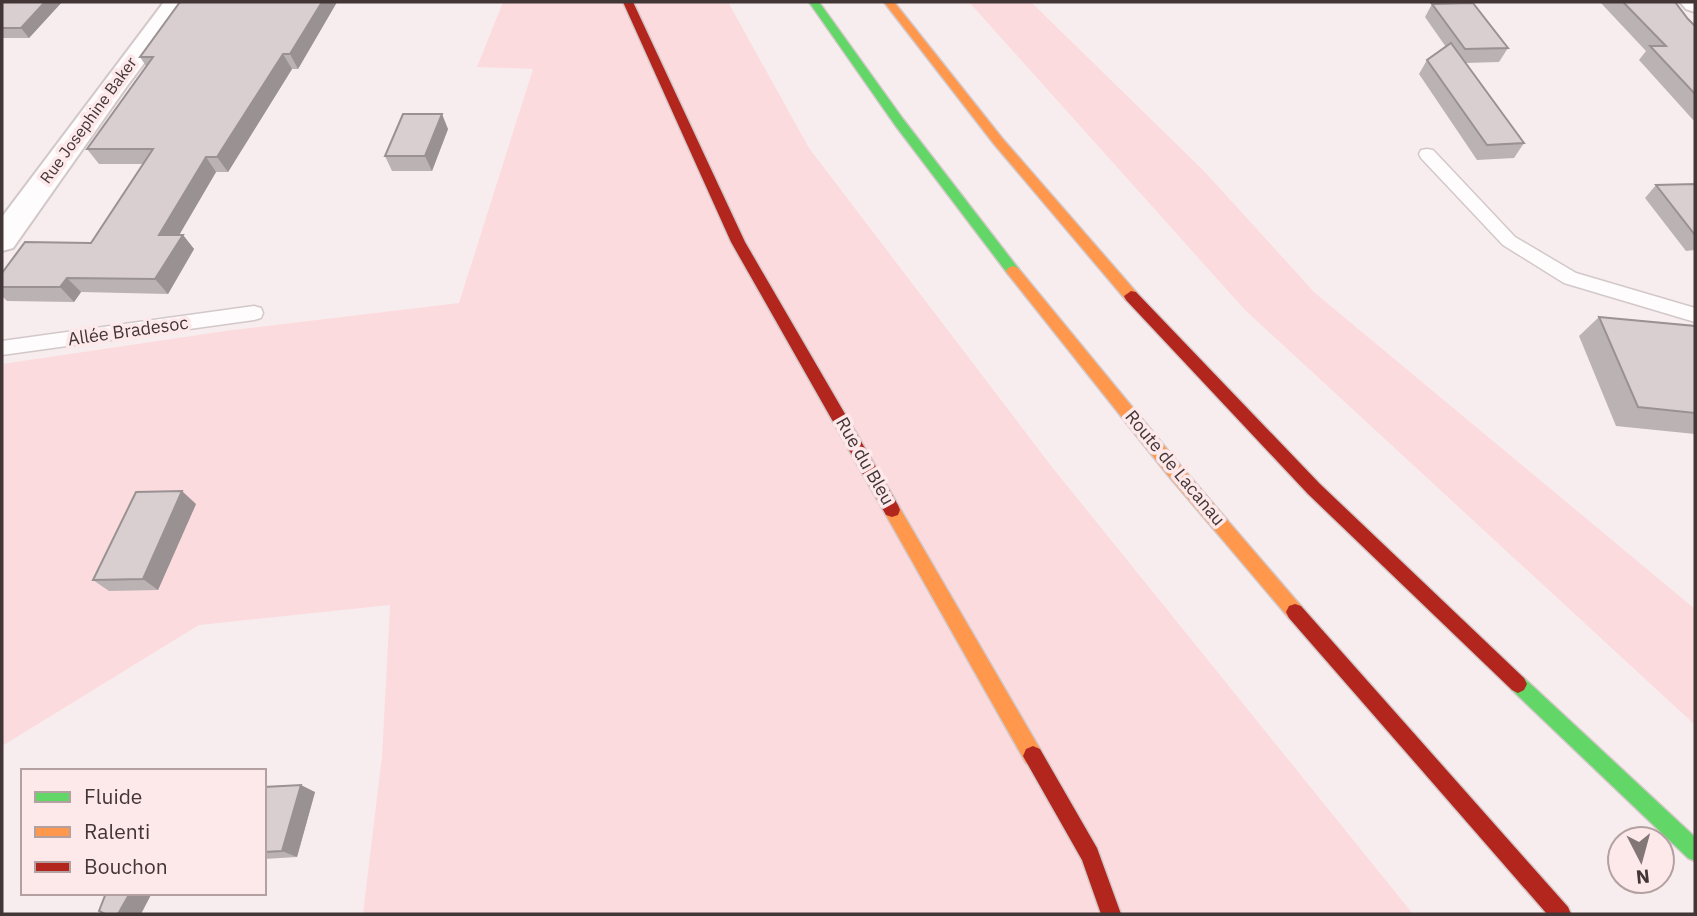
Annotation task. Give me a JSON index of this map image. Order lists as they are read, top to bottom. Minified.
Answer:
{"streets":{"main road":["Rue du Bleu","Route de Lacanau"],"street":["Rue Josephine Baker"],"lane":["Allée Bradesoc"]},"legend":["Fluide","Ralenti","Bouchon"],"north":"bottom"}
